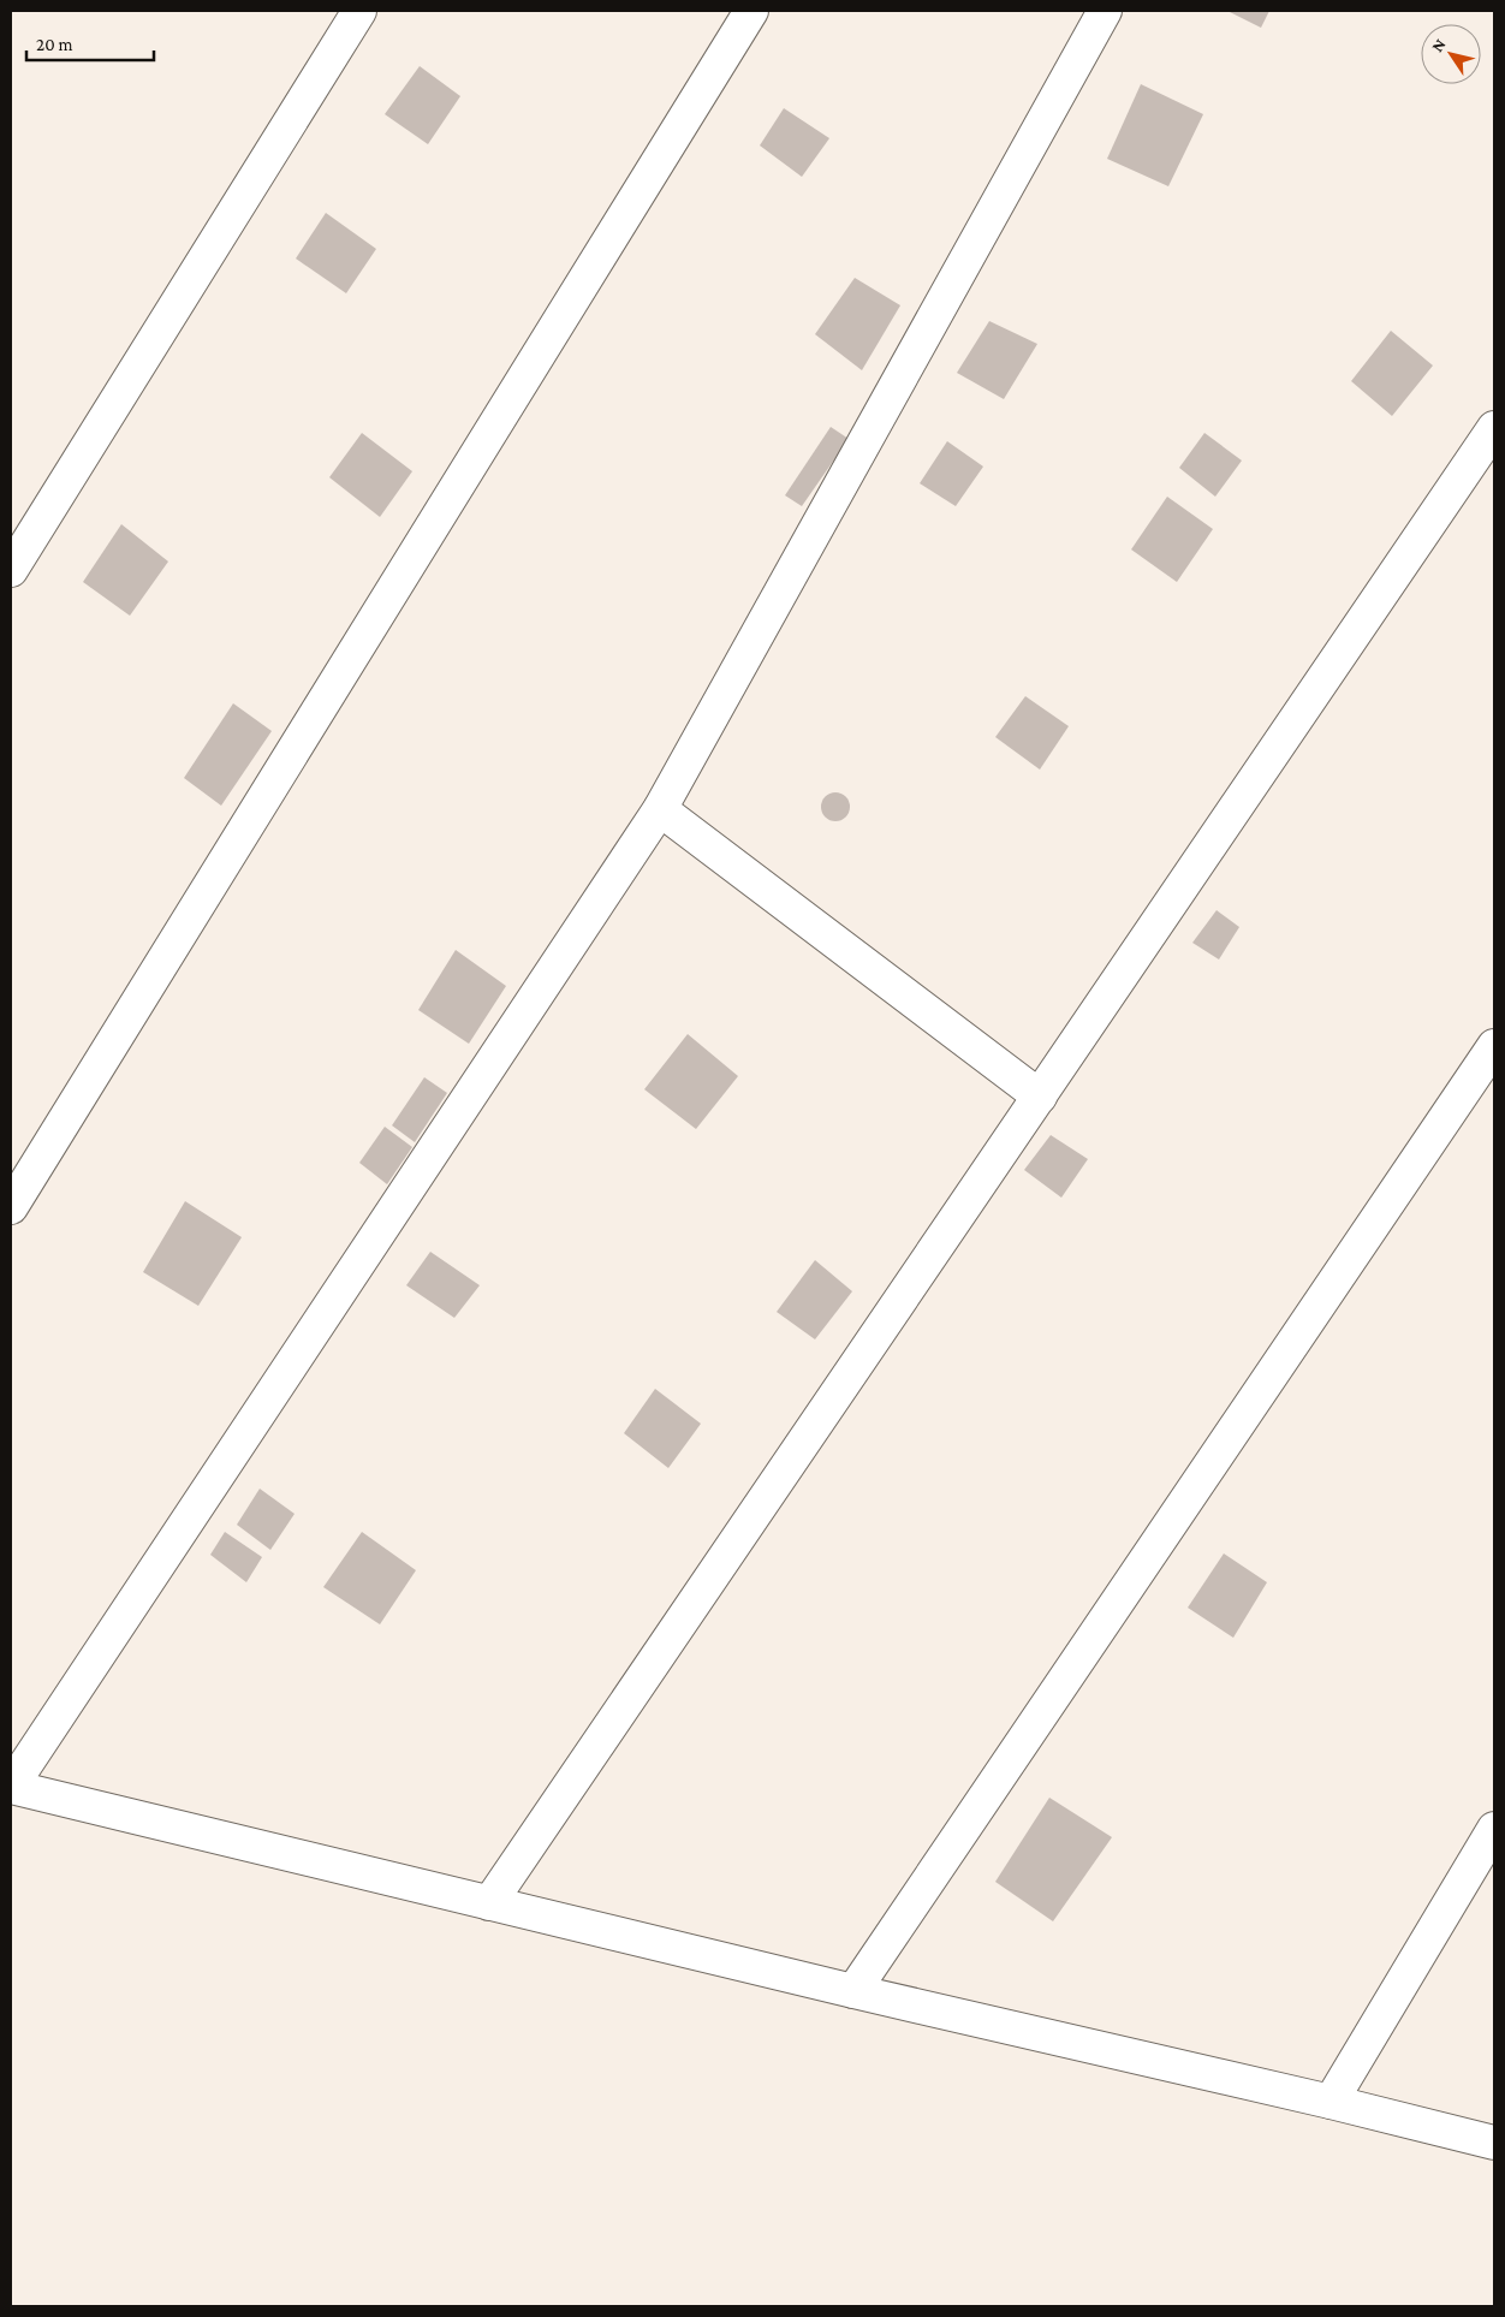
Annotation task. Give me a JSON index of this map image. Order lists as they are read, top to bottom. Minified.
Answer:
{"scale_bar":"20 m","north":"top left"}
